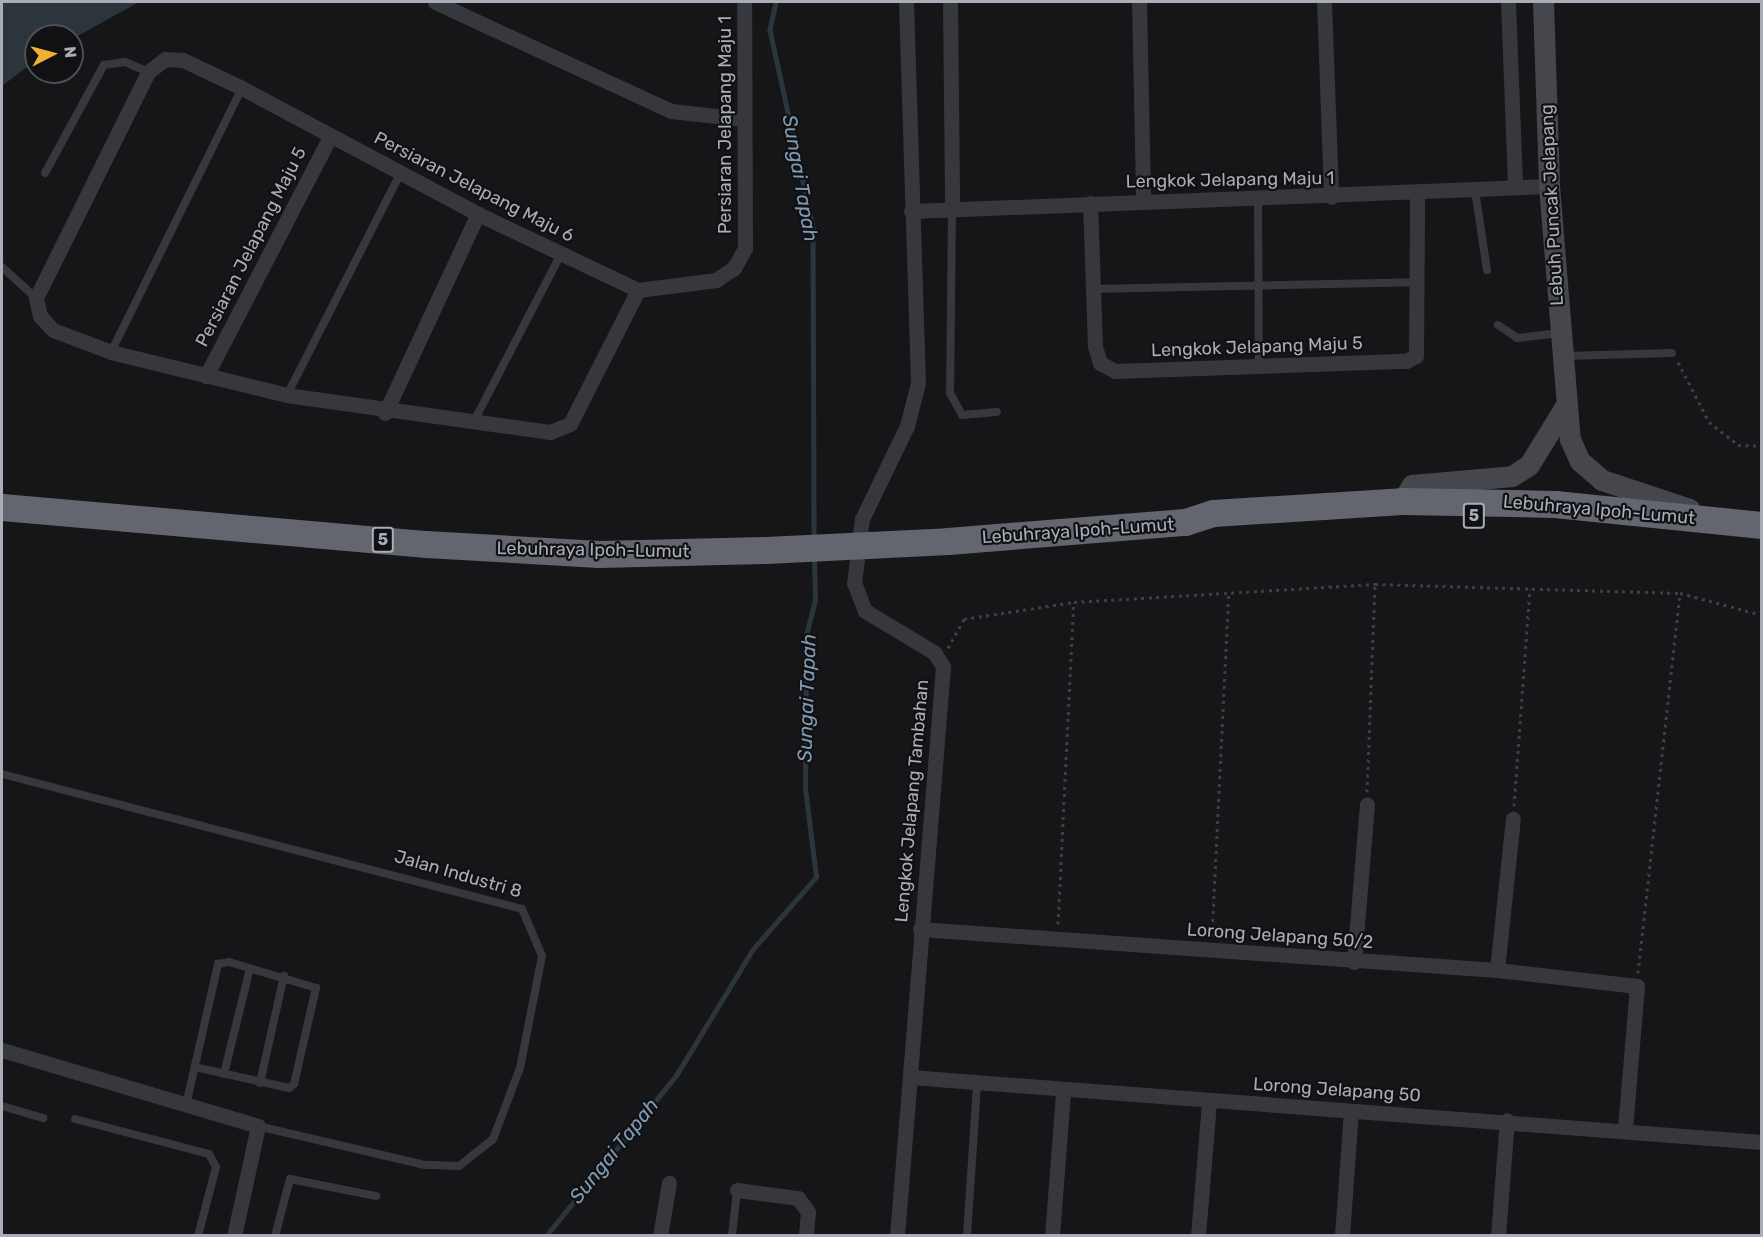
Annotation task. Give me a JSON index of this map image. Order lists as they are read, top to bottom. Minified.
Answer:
{"streets":{"highway":["Lebuhraya Ipoh-Lumut","5"],"street":["Persiaran Jelapang Maju 1","Lengkok Jelapang Maju 1","Persiaran Jelapang Maju 6","Lebuh Puncak Jelapang","Persiaran Jelapang Maju 5","Lengkok Jelapang Maju 5","Lengkok Jelapang Tambahan","Jalan Industri 8","Lorong Jelapang 50/2","Lorong Jelapang 50"]},"crossings":[["Persiaran Jelapang Maju 1","Persiaran Jelapang Maju 6"],["Lengkok Jelapang Maju 1","Lebuh Puncak Jelapang"],["Lengkok Jelapang Maju 1","Lengkok Jelapang Maju 5"],["Lengkok Jelapang Maju 1","Lengkok Jelapang Tambahan"],["Persiaran Jelapang Maju 6","Persiaran Jelapang Maju 5"],["Lebuh Puncak Jelapang","Lebuhraya Ipoh-Lumut"],["Lengkok Jelapang Tambahan","Lorong Jelapang 50/2"],["Lengkok Jelapang Tambahan","Lorong Jelapang 50"]],"water":["Sungai Tapah"],"north":"right"}
